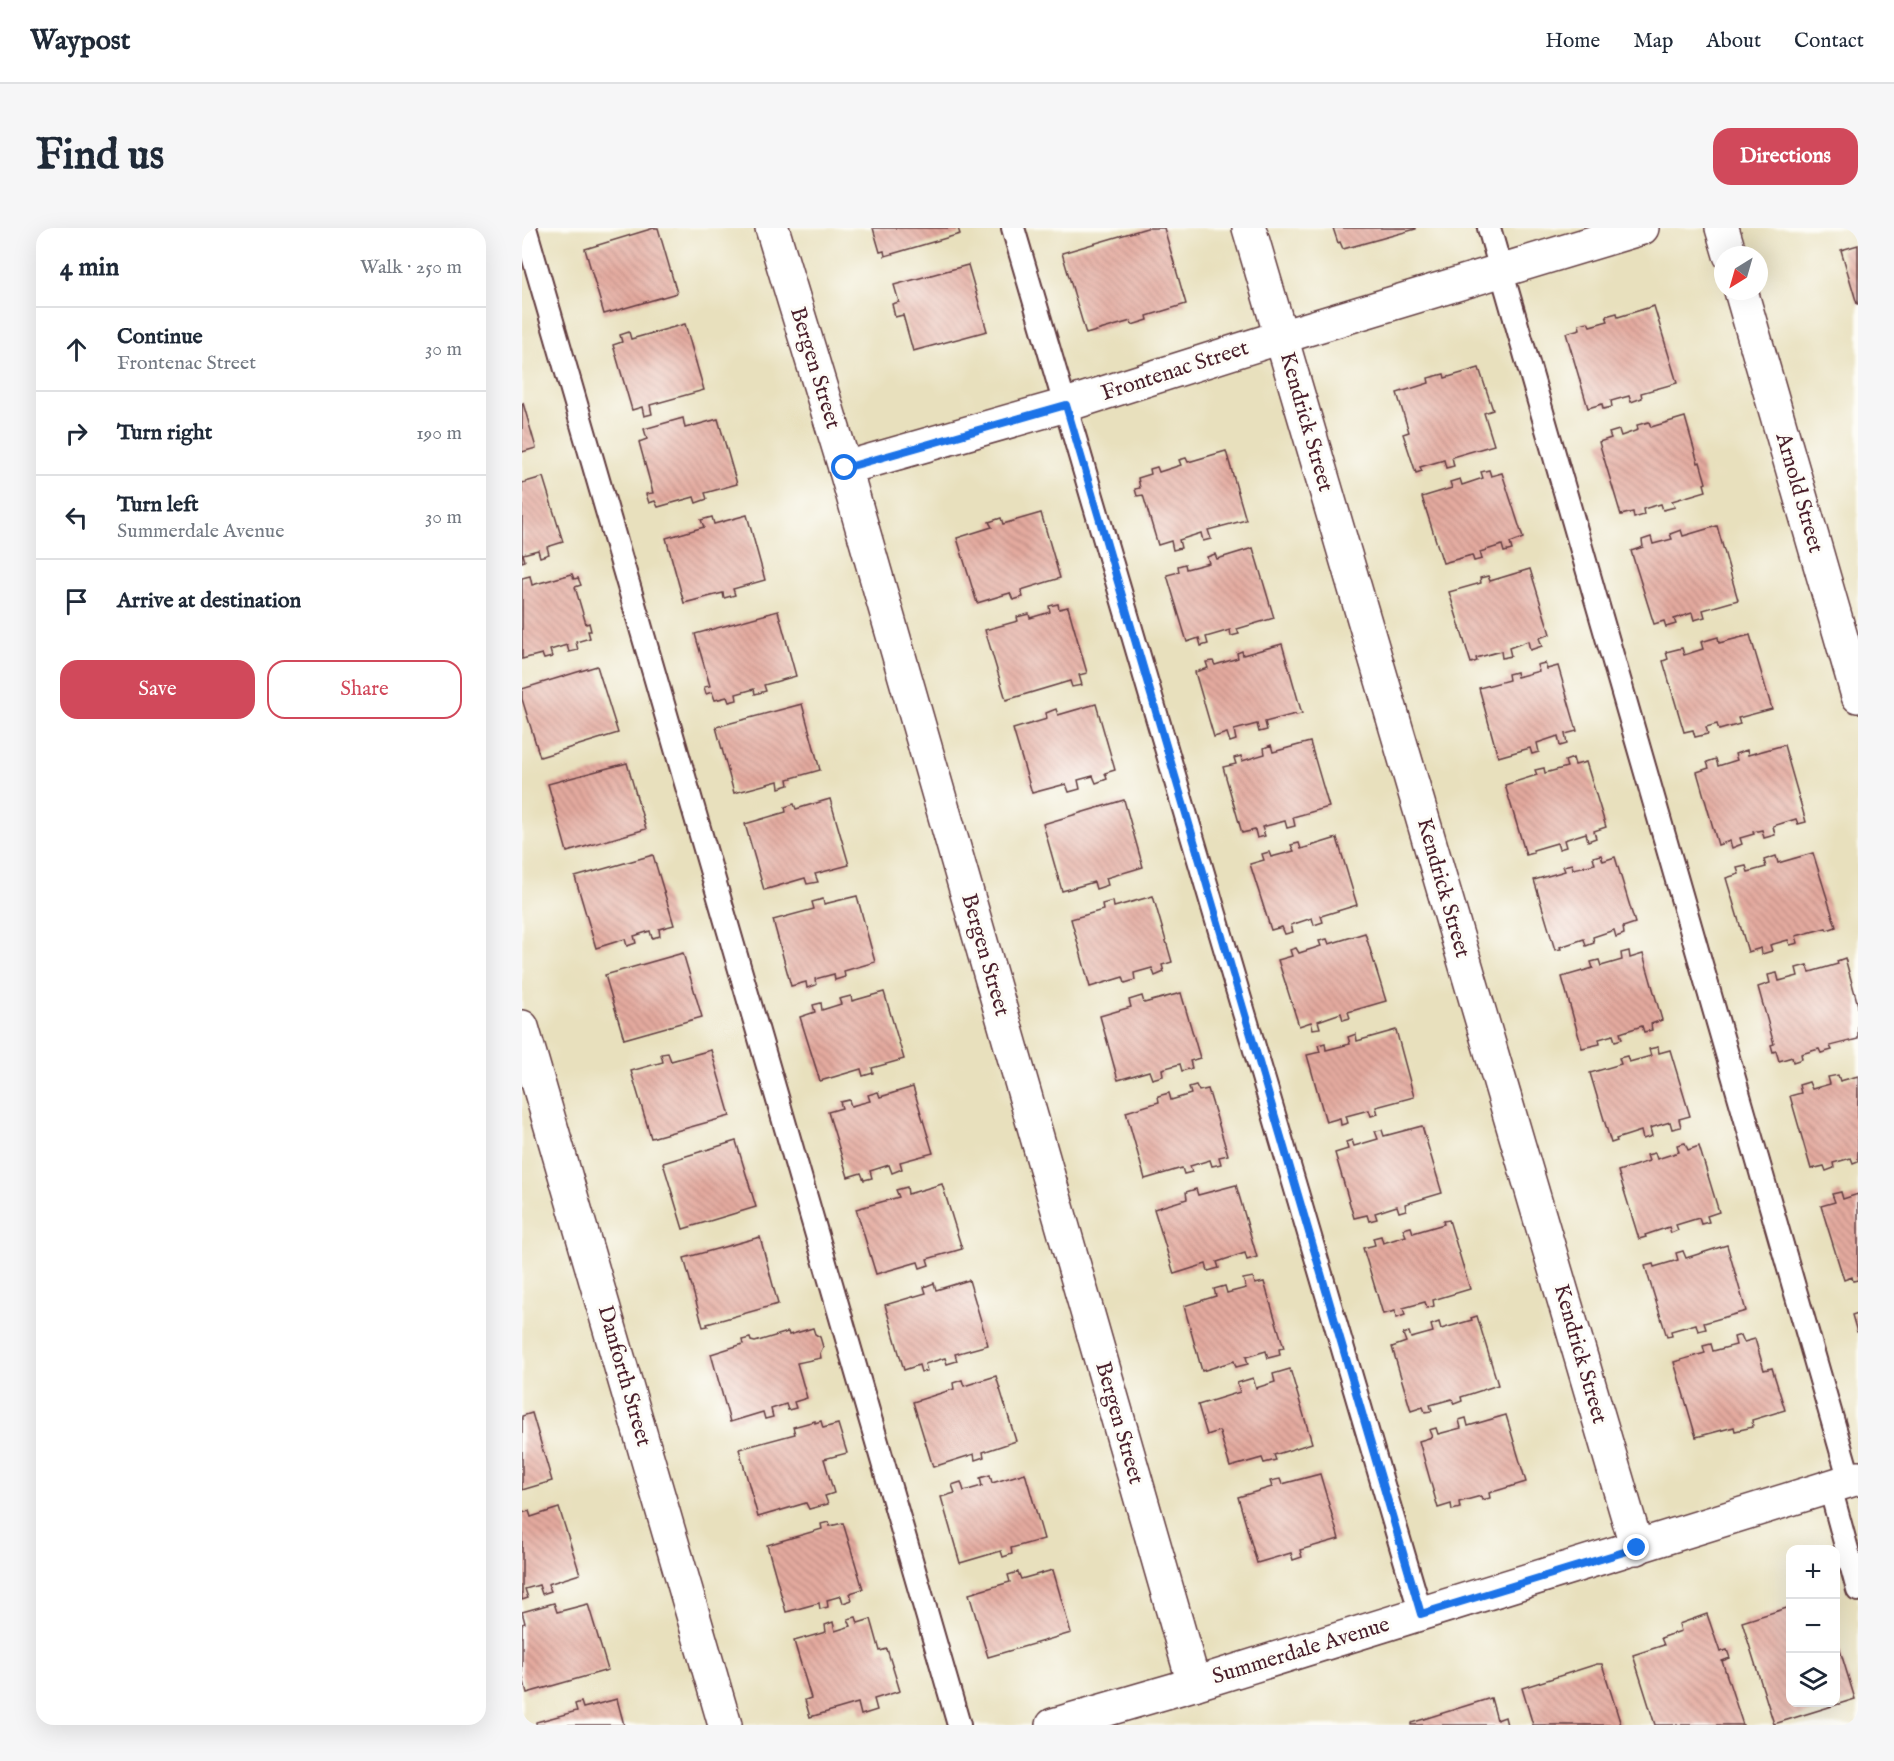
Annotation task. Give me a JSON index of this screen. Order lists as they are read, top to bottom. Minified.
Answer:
{"streets":{"street":["Bergen Street","Frontenac Street","Kendrick Street","Arnold Street","Danforth Street","Summerdale Avenue"]},"crossings":[["Bergen Street","Frontenac Street"],["Bergen Street","Summerdale Avenue"],["Frontenac Street","Kendrick Street"],["Kendrick Street","Summerdale Avenue"]],"north":"bottom left","page":{"header":"Waypost","nav":["Home","Map","About","Contact"],"buttons":["Directions",["Save","Share"]],"title":"Find us","heading":["4 min","Walk · 250 m"],"list":[["Continue","Frontenac Street","30 m"],["Turn right","190 m"],["Turn left","Summerdale Avenue","30 m"],"Arrive at destination"],"map_buttons":["+","−"]}}
